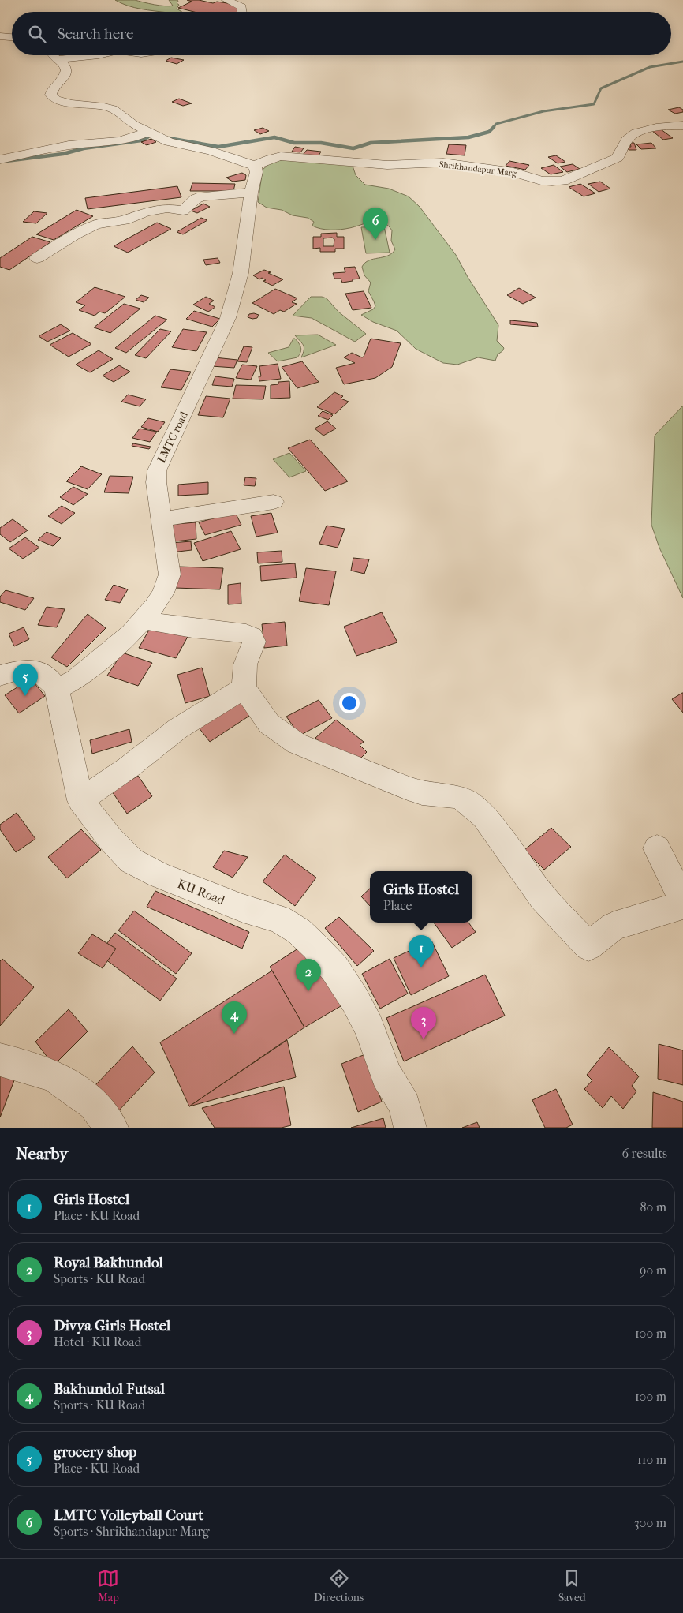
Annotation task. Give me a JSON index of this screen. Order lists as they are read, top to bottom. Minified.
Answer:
{"streets":{"street":["Shrikhandapur Marg","LMTC road","KU Road"]},"crossings":[["Shrikhandapur Marg","LMTC road"],["LMTC road","KU Road"]],"page":{"search":"Search here","pins":["6","5","1","2","4","3"],"popup":["Girls Hostel","Place"],"heading":["Nearby","6 results"],"list":[{"mark":"1","name":"Girls Hostel","note":"Place · KU Road","value":"80 m"},{"mark":"2","name":"Royal Bakhundol","note":"Sports · KU Road","value":"90 m"},{"mark":"3","name":"Divya Girls Hostel","note":"Hotel · KU Road","value":"100 m"},{"mark":"4","name":"Bakhundol Futsal","note":"Sports · KU Road","value":"100 m"},{"mark":"5","name":"grocery shop","note":"Place · KU Road","value":"110 m"},{"mark":"6","name":"LMTC Volleyball Court","note":"Sports · Shrikhandapur Marg","value":"300 m"}],"nav":["Map","Directions","Saved"]}}
